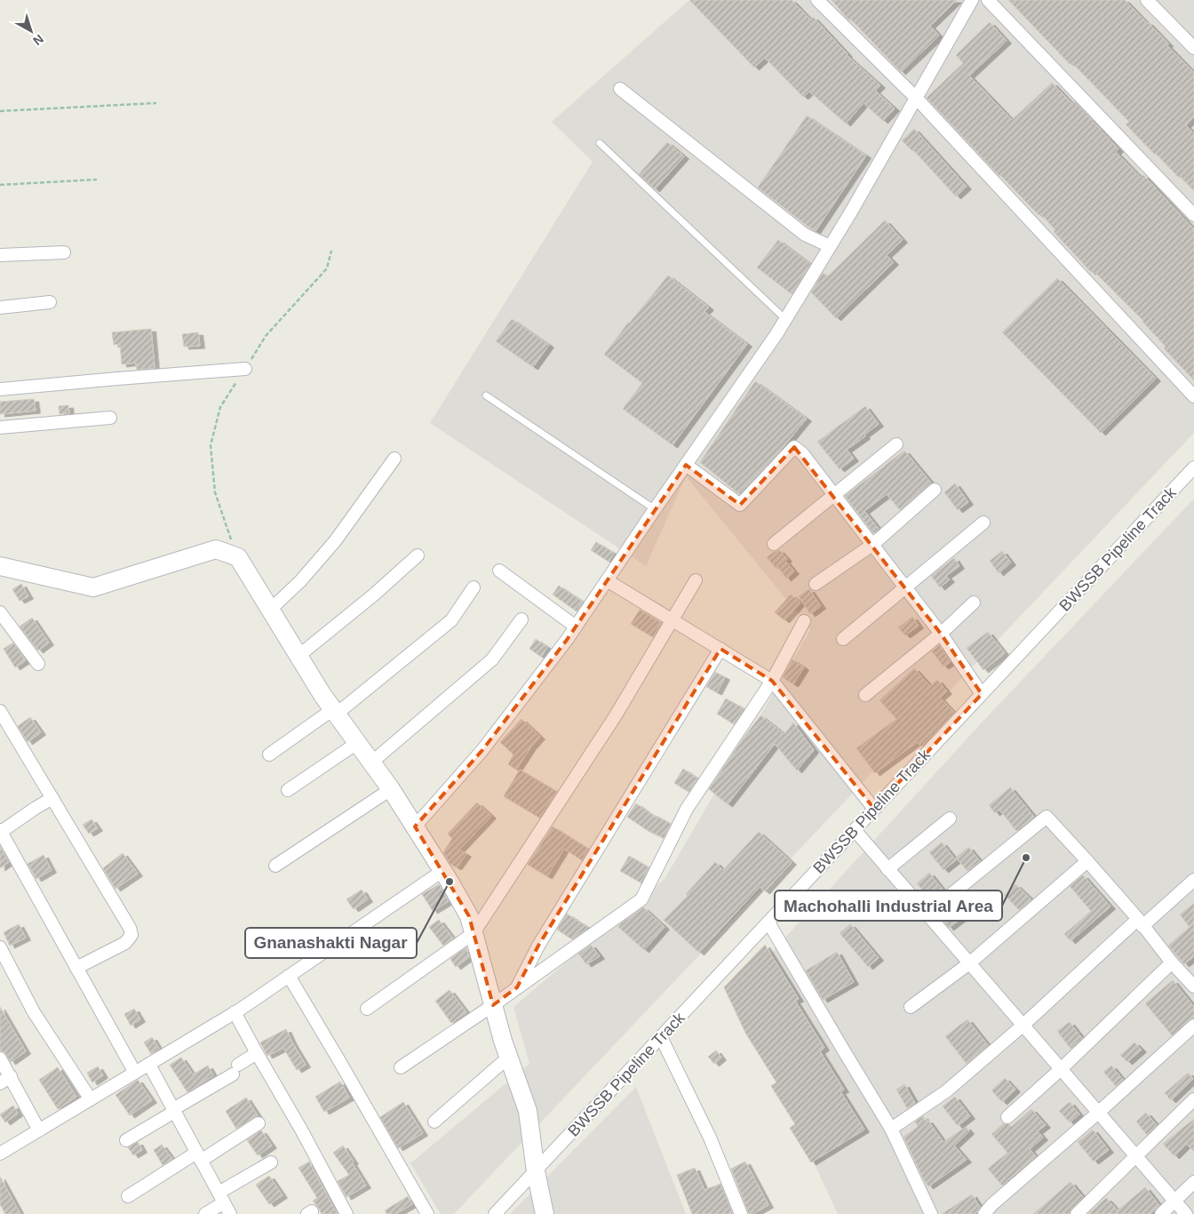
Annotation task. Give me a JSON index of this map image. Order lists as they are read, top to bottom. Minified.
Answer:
{"streets":{"street":["BWSSB Pipeline Track"]},"places":["Machohalli Industrial Area","Gnanashakti Nagar"],"north":"bottom right"}
